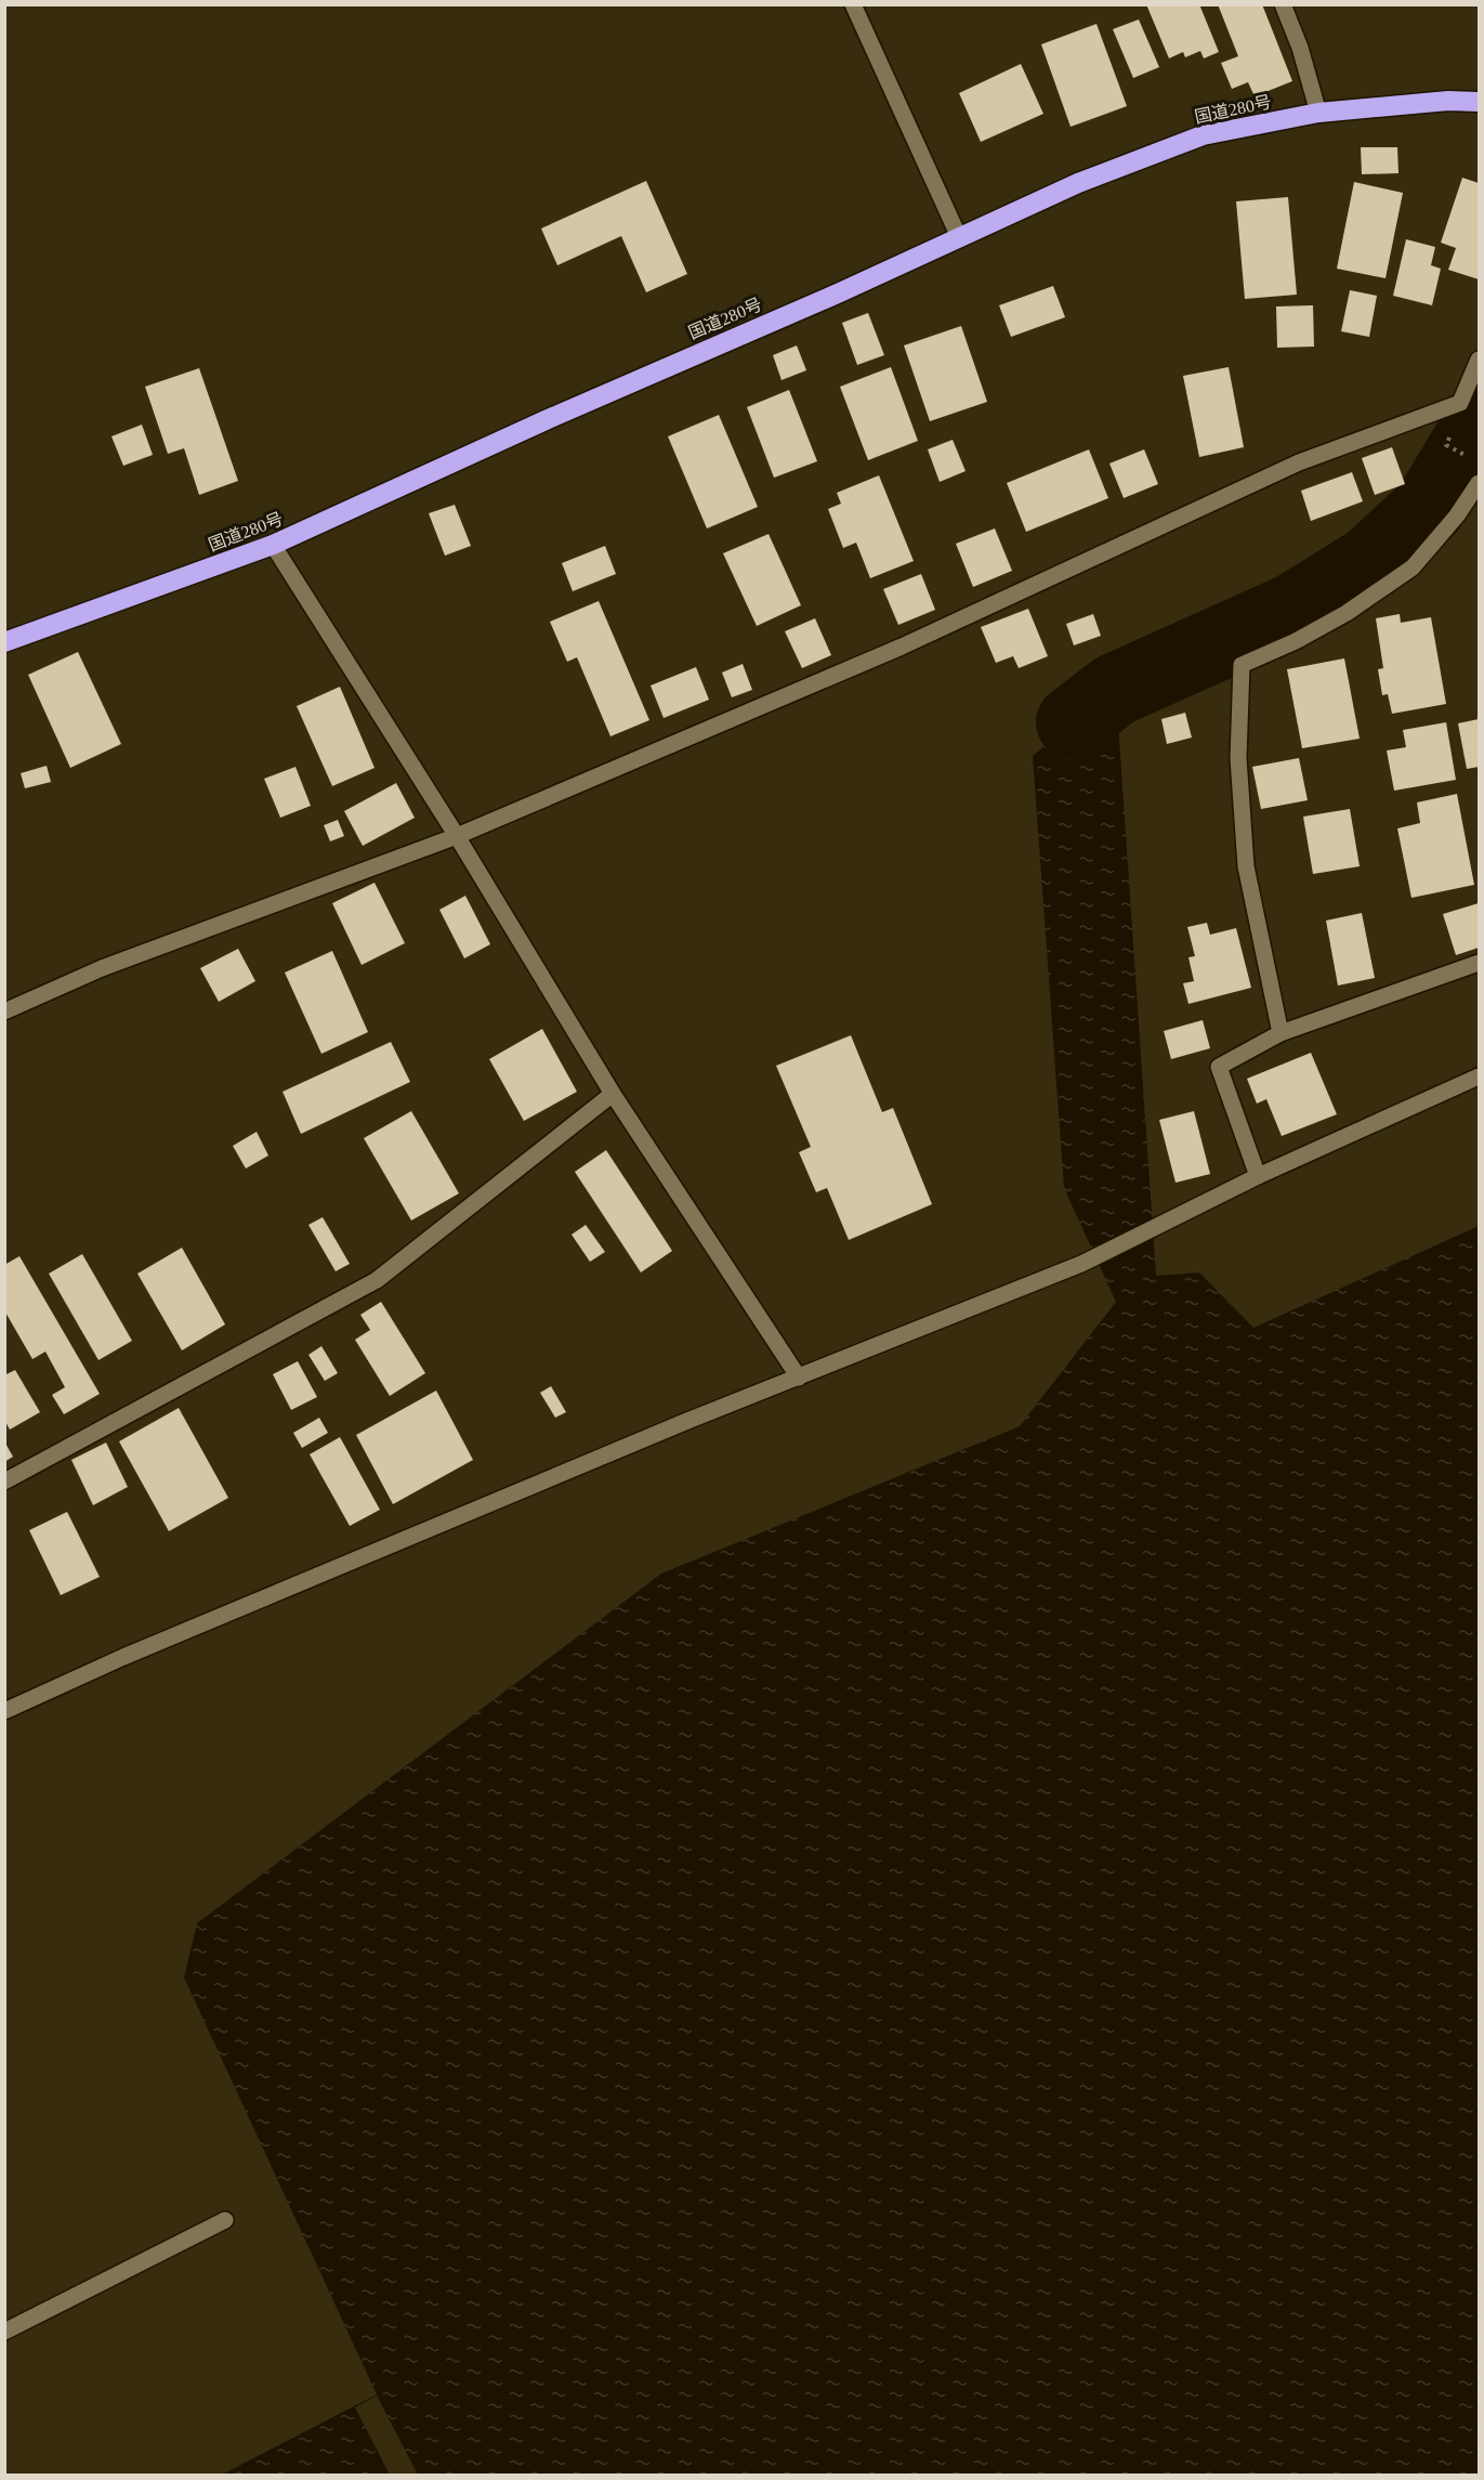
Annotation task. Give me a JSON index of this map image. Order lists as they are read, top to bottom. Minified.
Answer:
{"streets":{"highway":["国道280号"]}}
